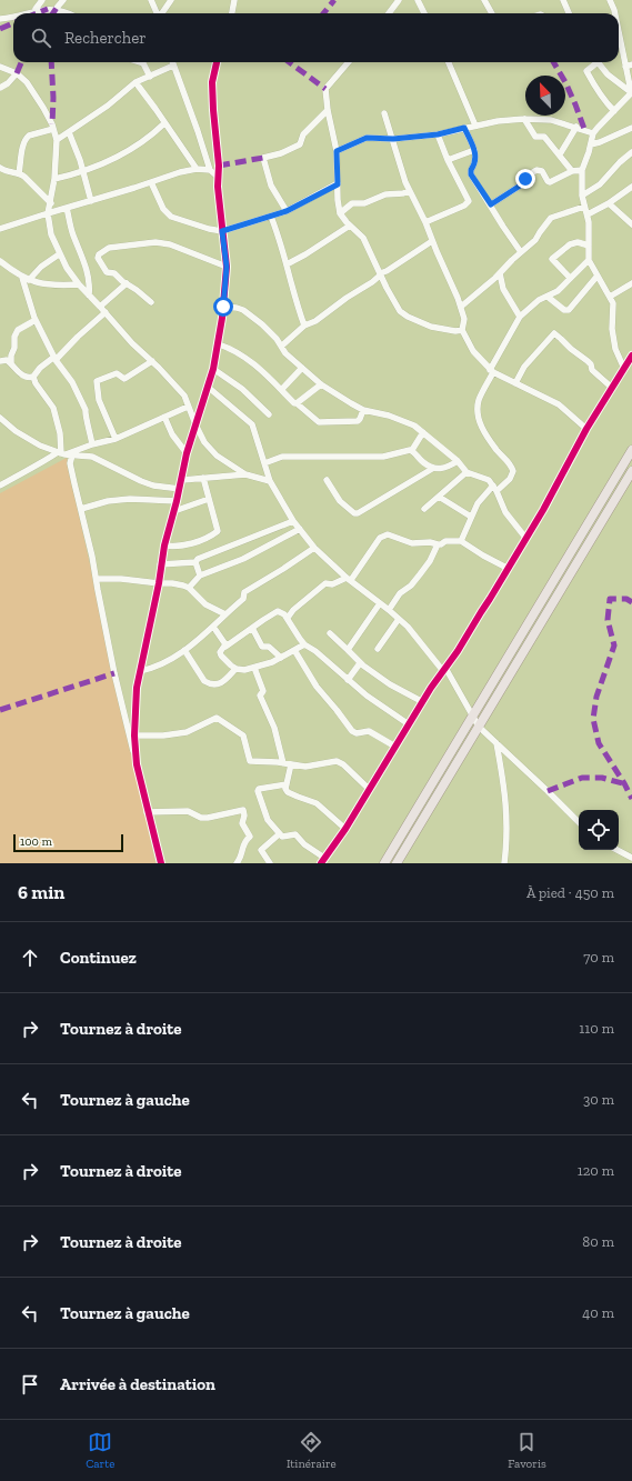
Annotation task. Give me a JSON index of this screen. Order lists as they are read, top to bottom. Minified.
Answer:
{"scale_bar":"100 m","north":"top left","page":{"search":"Rechercher","scale":"100 m","heading":["6 min","À pied · 450 m"],"list":[["Continuez","70 m"],["Tournez à droite","110 m"],["Tournez à gauche","30 m"],["Tournez à droite","120 m"],["Tournez à droite","80 m"],["Tournez à gauche","40 m"],"Arrivée à destination"],"nav":["Carte","Itinéraire","Favoris"]}}
